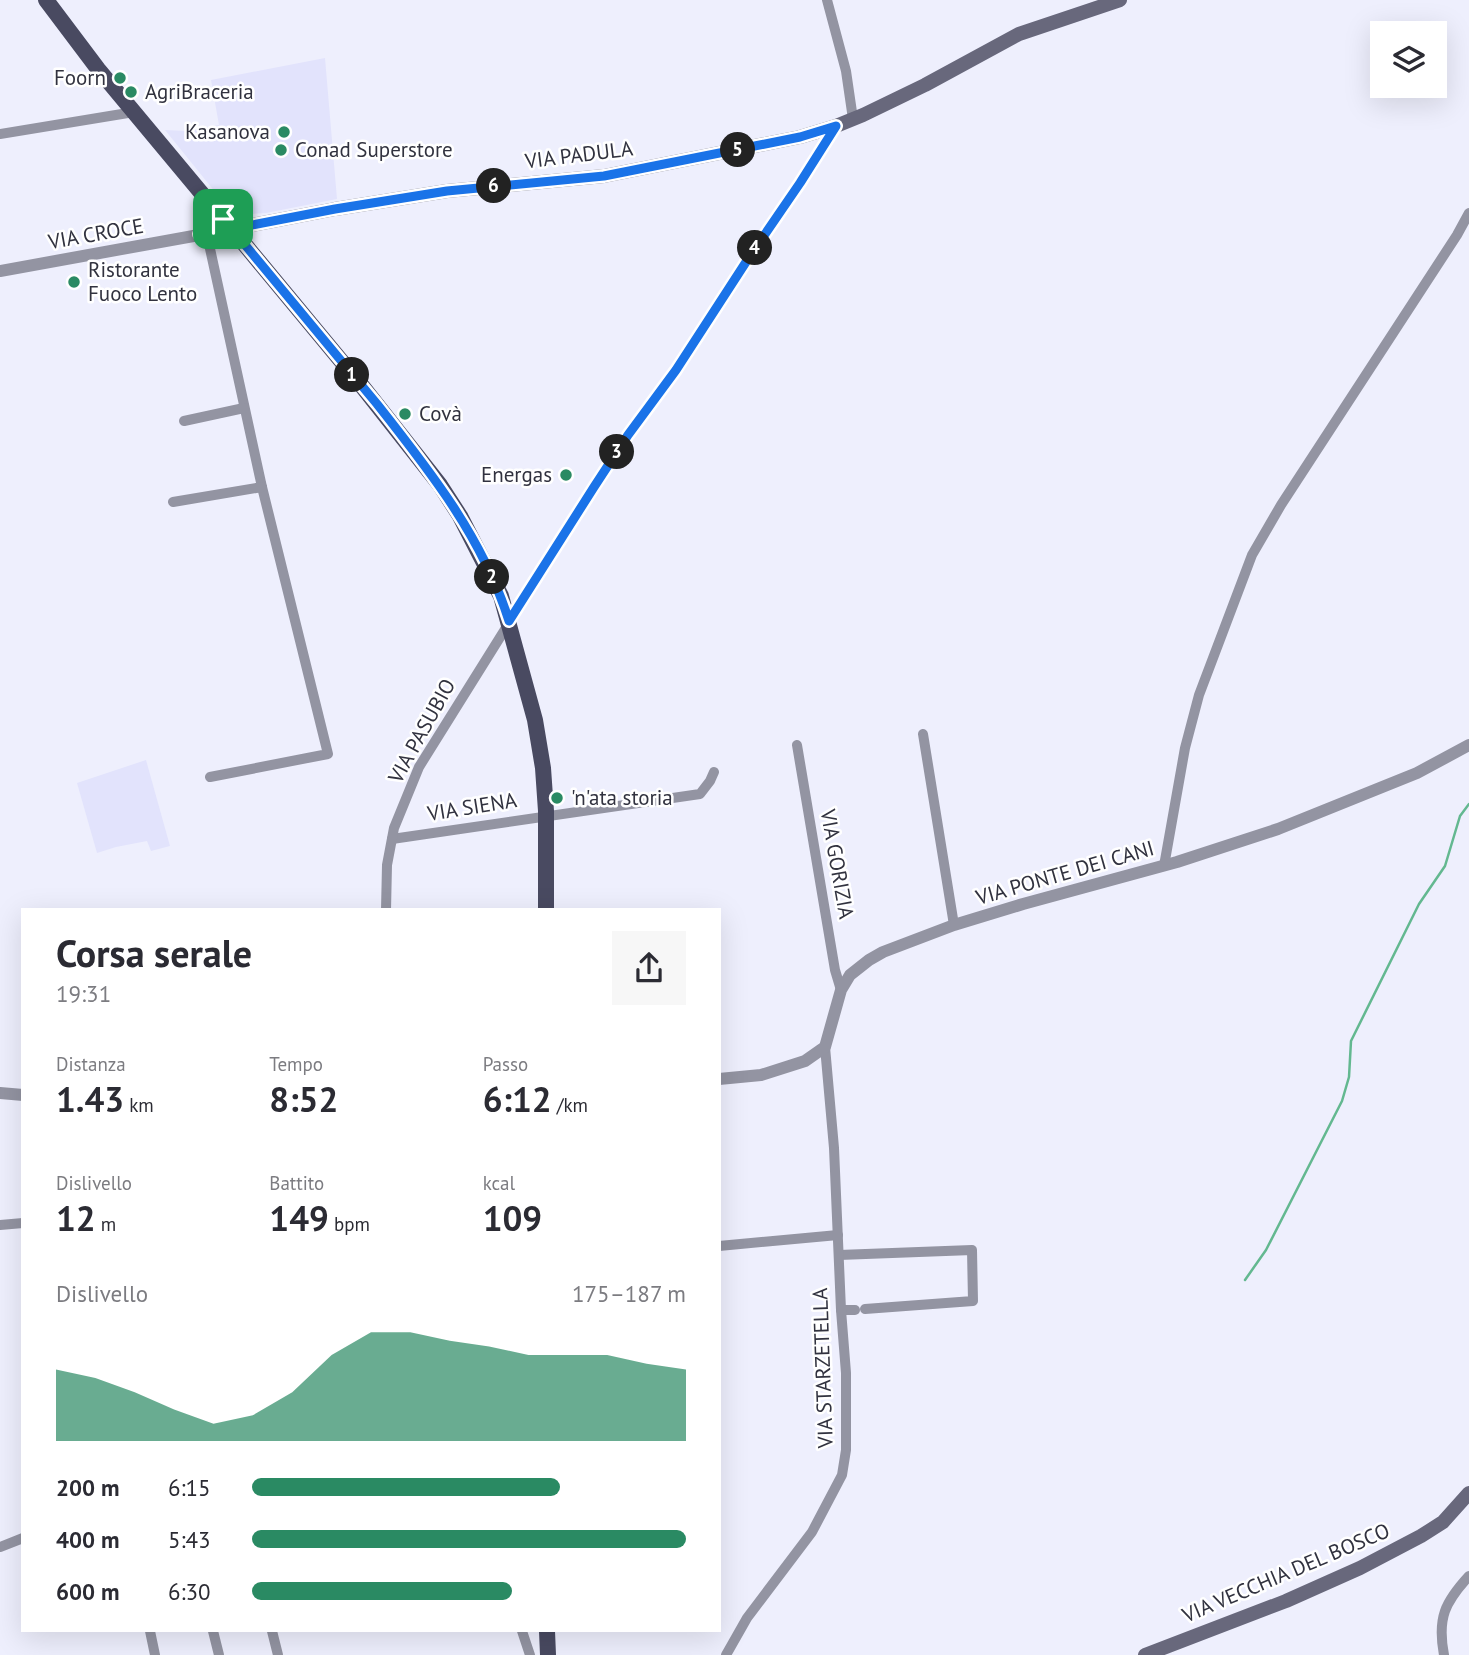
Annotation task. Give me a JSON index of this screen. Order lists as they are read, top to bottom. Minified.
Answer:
{"streets":{"main road":["VIA PADULA","VIA VECCHIA DEL BOSCO"],"street":["VIA CROCE","VIA PASUBIO","VIA SIENA","VIA GORIZIA","VIA PONTE DEI CANI","VIA STARZETELLA"]},"crossings":[["VIA PADULA","VIA CROCE"],["VIA PASUBIO","VIA SIENA"],["VIA GORIZIA","VIA PONTE DEI CANI"],["VIA PONTE DEI CANI","VIA STARZETELLA"]],"places":["Foorn","AgriBraceria","Kasanova","Conad Superstore","Ristorante Fuoco Lento","Covà","Energas","'n'ata storia"],"page":{"pins":["5","6","4","1","3","2"],"heading":["Corsa serale","19:31"],"stats":[["Distanza","1.43 km"],["Tempo","8:52"],["Passo","6:12 /km"],["Dislivello","12 m"],["Battito","149 bpm"],["kcal","109"]],"chart":["Dislivello","175–187 m"],"list":[{"name":"200 m","note":"6:15"},{"name":"400 m","note":"5:43"},{"name":"600 m","note":"6:30"}]}}
